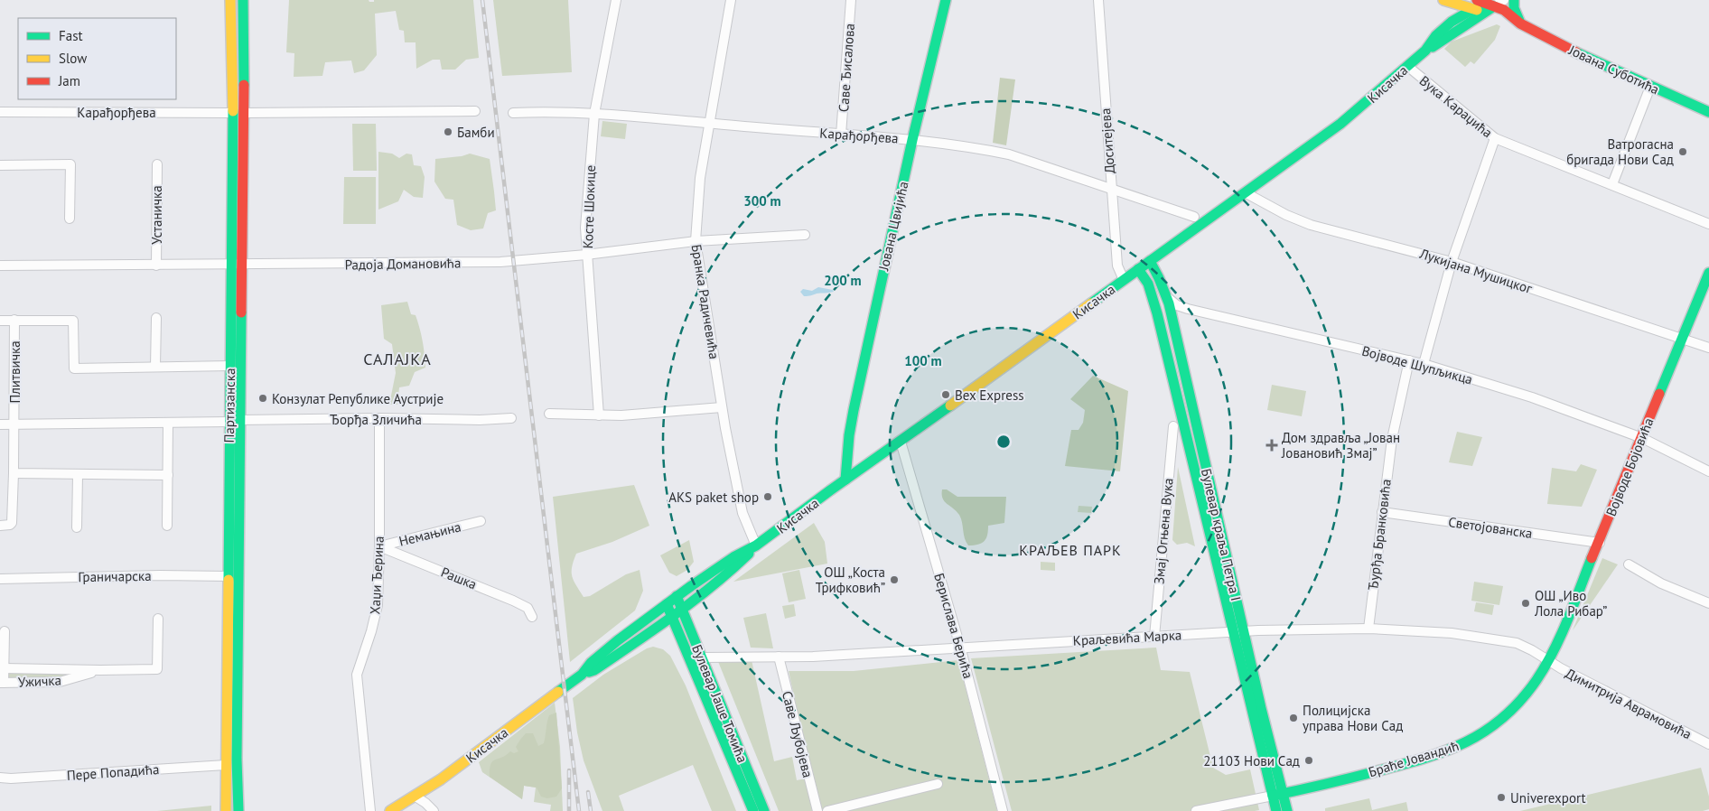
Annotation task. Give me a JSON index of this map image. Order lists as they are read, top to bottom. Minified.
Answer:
{"streets":{"street":["Саве Ђисалова","Јована Суботића","Кисачка","Вука Караџића","Карађорђева","Доситејева","Косте Шокице","Устаничка","Јована Цвијића","Радоја Домановића","Лукијана Мушицког","Бранка Радичевића","Војводе Шупљикца","Плитвичка","Партизанска","Ђорђа Зличића","Војводе Бојовића","Светојованска","Змај Огњена Вука","Немањина","Булевар краља Петра I","Ђурђа Бранковића","Хаџи Ђерина","Граничарска","Рашка","Берислава Берића","Краљевића Марка","Ужичка","Булевар Јаше Томића","Димитрија Аврамовића","Саве Љубојева","Браће Јовандић","Пере Попадића"]},"crossings":[["Саве Ђисалова","Карађорђева"],["Јована Суботића","Кисачка"],["Кисачка","Вука Караџића"],["Кисачка","Доситејева"],["Кисачка","Јована Цвијића"],["Кисачка","Лукијана Мушицког"],["Кисачка","Бранка Радичевића"],["Кисачка","Булевар краља Петра I"],["Кисачка","Берислава Берића"],["Кисачка","Булевар Јаше Томића"],["Карађорђева","Доситејева"],["Карађорђева","Косте Шокице"],["Карађорђева","Јована Цвијића"],["Карађорђева","Бранка Радичевића"],["Карађорђева","Партизанска"],["Косте Шокице","Радоја Домановића"],["Устаничка","Радоја Домановића"],["Радоја Домановића","Бранка Радичевића"],["Радоја Домановића","Партизанска"],["Лукијана Мушицког","Војводе Бојовића"],["Војводе Шупљикца","Војводе Бојовића"],["Војводе Шупљикца","Булевар краља Петра I"],["Војводе Шупљикца","Ђурђа Бранковића"],["Партизанска","Ђорђа Зличића"],["Партизанска","Граничарска"],["Партизанска","Пере Попадића"],["Ђорђа Зличића","Хаџи Ђерина"],["Војводе Бојовића","Светојованска"],["Војводе Бојовића","Краљевића Марка"],["Војводе Бојовића","Димитрија Аврамовића"],["Војводе Бојовића","Браће Јовандић"],["Светојованска","Ђурђа Бранковића"],["Змај Огњена Вука","Краљевића Марка"],["Немањина","Хаџи Ђерина"],["Немањина","Рашка"],["Булевар краља Петра I","Краљевића Марка"],["Булевар краља Петра I","Браће Јовандић"],["Ђурђа Бранковића","Краљевића Марка"],["Хаџи Ђерина","Рашка"],["Берислава Берића","Краљевића Марка"],["Краљевића Марка","Булевар Јаше Томића"],["Краљевића Марка","Димитрија Аврамовића"],["Краљевића Марка","Саве Љубојева"],["Краљевића Марка","Браће Јовандић"],["Димитрија Аврамовића","Браће Јовандић"]],"districts":["САЛАЈКА","КРАЉЕВ ПАРК"],"places":{"other":["Бамби","Ватрогасна бригада Нови Сад","Bex Express","Конзулат Републике Аустрије","AKS paket shop","ОШ „Коста Трифковић”","ОШ „Иво Лола Рибар”","Полицијска управа Нови Сад","21103 Нови Сад","Univerexport"],"health":["Дом здравља „Јован Јовановић Змај”"]},"legend":["Fast","Slow","Jam"],"rings":["300 m","200 m","100 m"]}
